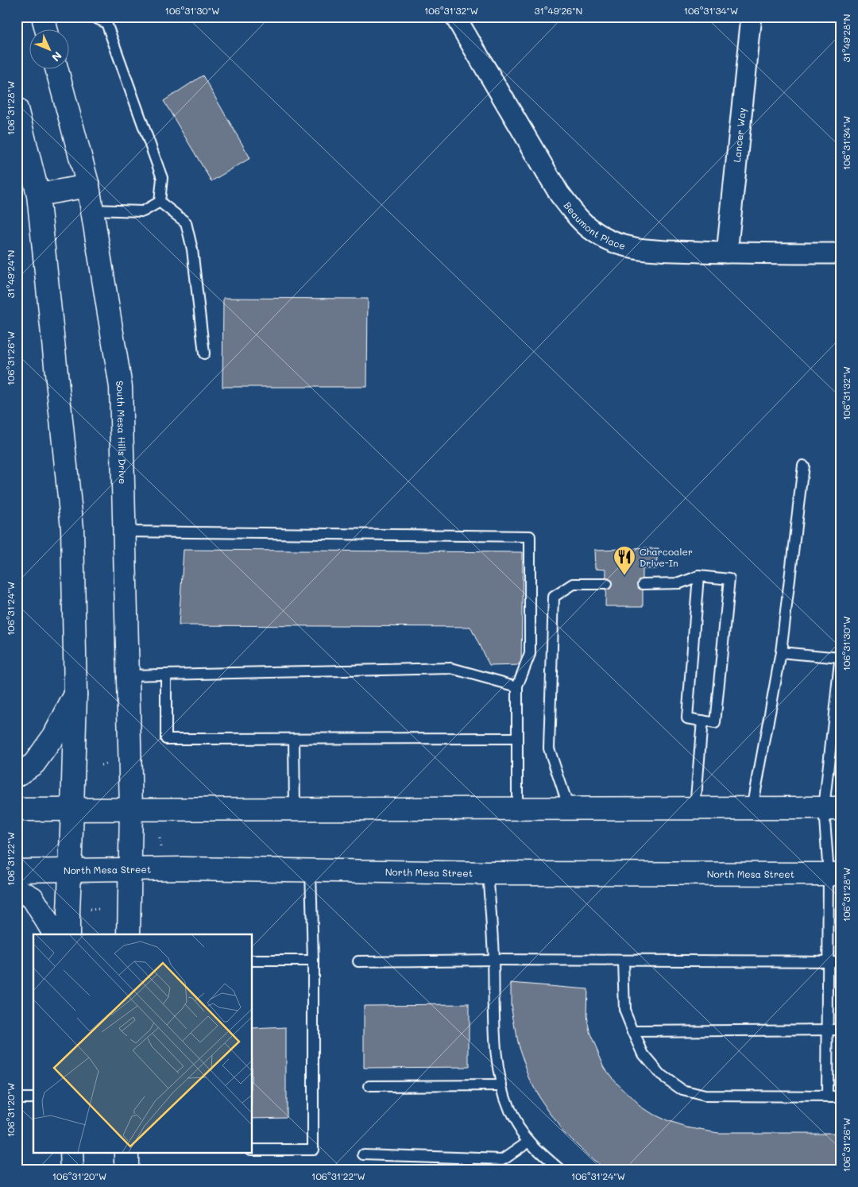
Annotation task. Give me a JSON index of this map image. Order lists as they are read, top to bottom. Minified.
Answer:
{"streets":{"street":["Lancer Way","Beaumont Place","South Mesa Hills Drive","North Mesa Street"]},"crossings":[["Lancer Way","Beaumont Place"],["South Mesa Hills Drive","North Mesa Street"]],"places":{"restaurant":["Charcoaler Drive-In"]},"north":"bottom right","coordinates":["106°31'30\"W","106°31'32\"W","31°49'26\"N","106°31'34\"W","31°49'28\"N","106°31'28\"W","31°49'24\"N","106°31'26\"W","106°31'24\"W","106°31'22\"W","106°31'20\"W"]}
